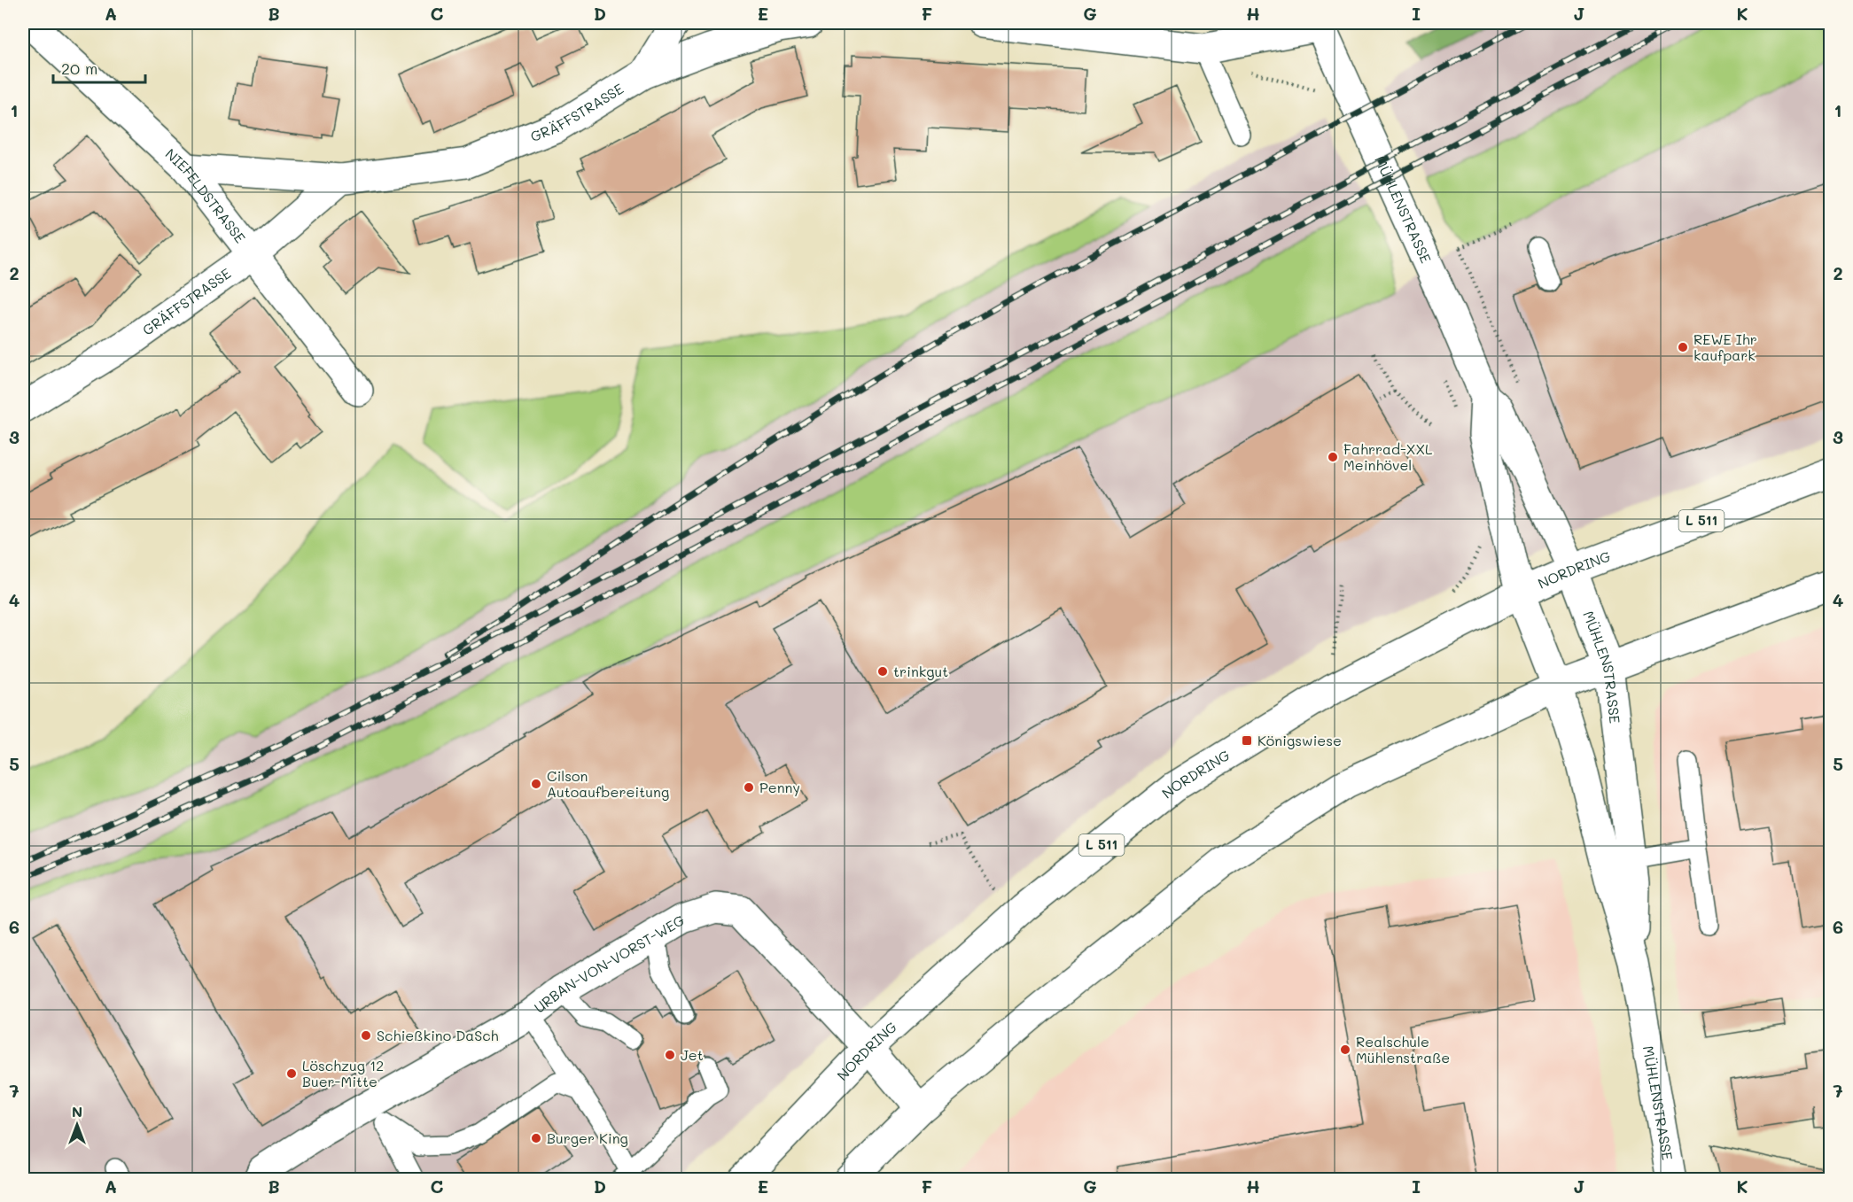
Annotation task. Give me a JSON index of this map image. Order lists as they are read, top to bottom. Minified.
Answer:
{"streets":{"street":["GRÄFFSTRASSE","NIEFELDSTRASSE","MÜHLENSTRASSE","L 511","NORDRING","URBAN-VON-VORST-WEG"]},"crossings":[["GRÄFFSTRASSE","NIEFELDSTRASSE"],["MÜHLENSTRASSE","NORDRING"],["NORDRING","URBAN-VON-VORST-WEG"]],"places":{"other":["REWE Ihr kaufpark","Fahrrad-XXL Meinhövel","trinkgut","Cilson Autoaufbereitung","Penny","Schießkino DaSch","Realschule Mühlenstraße","Jet","Löschzug 12 Buer-Mitte","Burger King"],"transit":["Königswiese"]},"scale_bar":"20 m","north":"top","grid":{"columns":["A","B","C","D","E","F","G","H","I","J","K"],"rows":["1","2","3","4","5","6","7"]}}
